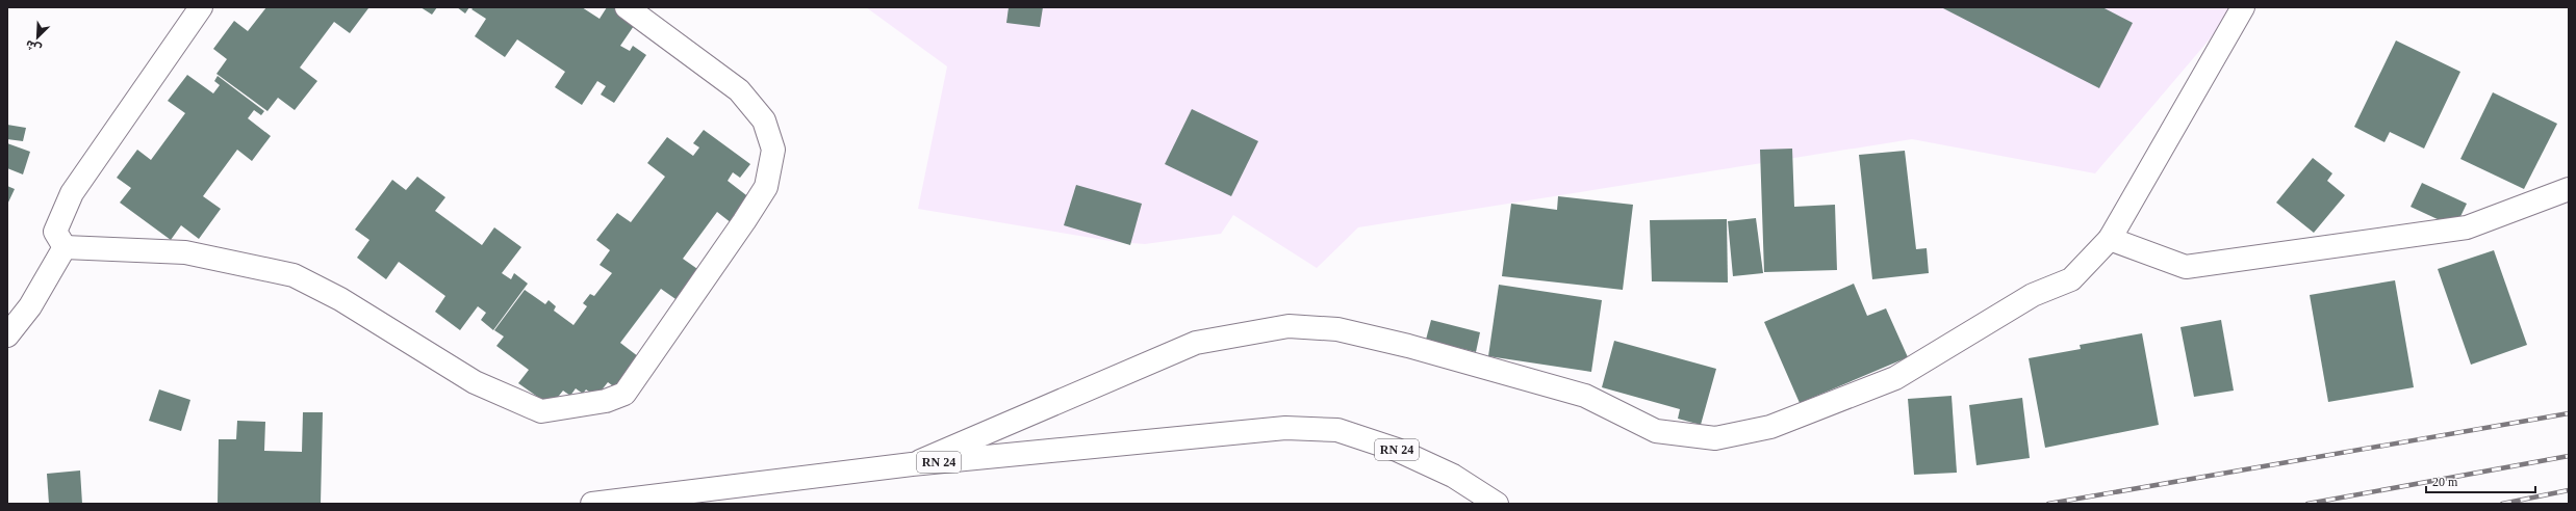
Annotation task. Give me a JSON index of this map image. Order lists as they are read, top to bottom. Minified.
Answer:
{"streets":{"street":["RN 24"]},"scale_bar":"20 m","north":"bottom left"}
